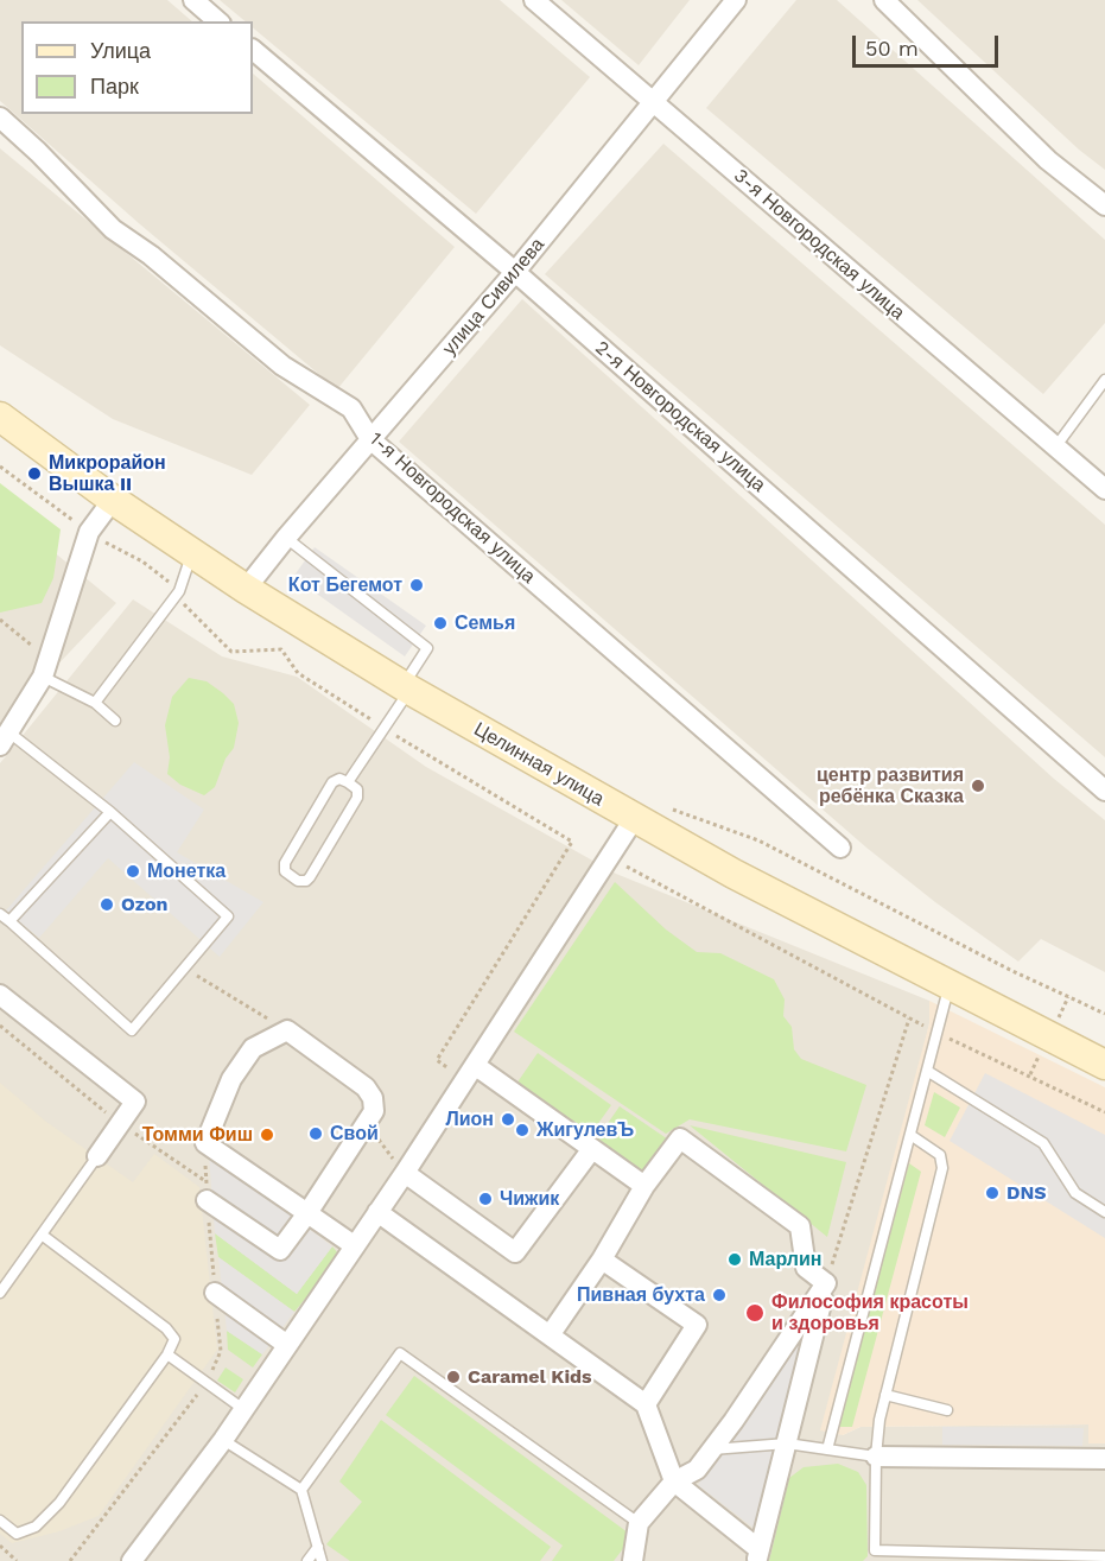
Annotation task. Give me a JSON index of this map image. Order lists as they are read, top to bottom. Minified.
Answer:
{"streets":{"main road":["Целинная улица"],"street":["3-я Новгородская улица","улица Сивилева","2-я Новгородская улица","1-я Новгородская улица"]},"crossings":[["3-я Новгородская улица","улица Сивилева"],["улица Сивилева","2-я Новгородская улица"],["улица Сивилева","1-я Новгородская улица"],["улица Сивилева","Целинная улица"]],"places":["Микрорайон Вышка II","Кот Бегемот","Семья","центр развития ребёнка Сказка","Монетка","Ozon","Лион","ЖигулевЪ","Свой","Томми Фиш","DNS","Чижик","Марлин","Пивная бухта","Философия красоты и здоровья","Caramel Kids"],"legend":["Улица","Парк"],"scale_bar":"50 m"}
